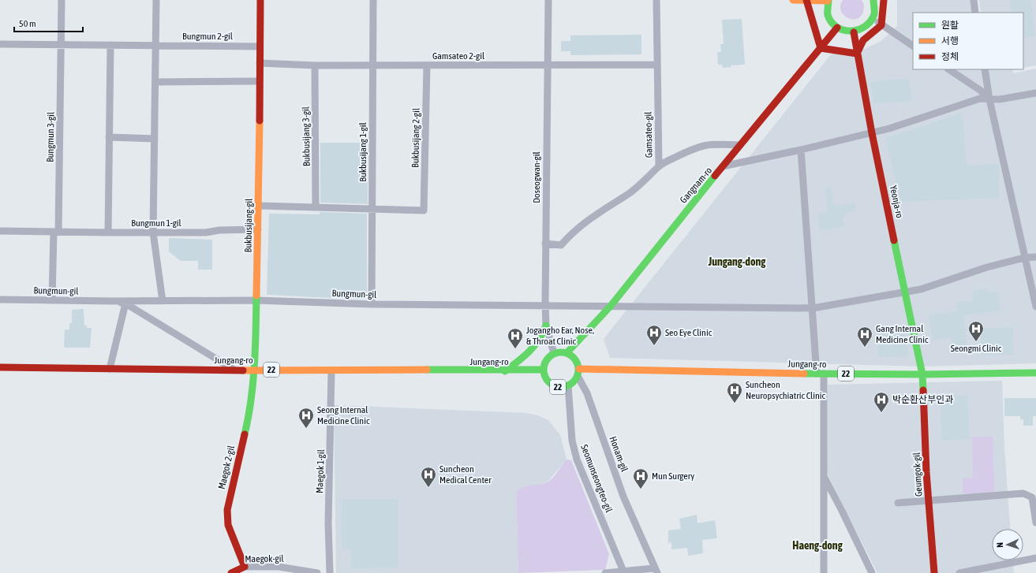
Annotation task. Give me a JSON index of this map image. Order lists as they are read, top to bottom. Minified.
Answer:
{"streets":{"main road":["Gangnam-ro","Yeonja-ro","Bukbusijang-gil","Jungang-ro","22","Maegok 2-gil","Geumgok-gil","Maegok-gil"],"street":["Bungmun 2-gil","Gamsateo 2-gil","Gamsateo-gil","Bukbusijang 3-gil","Bungmun 3-gil","Bukbusijang 2-gil","Bukbusijang 1-gil","Doseogwan-gil","Bungmun 1-gil","Bungmun-gil","Honam-gil","Maegok 1-gil","Seomunseongteo-gil"]},"crossings":[["Bungmun 2-gil","Bungmun 3-gil"],["Bungmun 2-gil","Bukbusijang-gil"],["Gamsateo 2-gil","Gamsateo-gil"],["Gamsateo 2-gil","Bukbusijang 3-gil"],["Gamsateo 2-gil","Bukbusijang 2-gil"],["Gamsateo 2-gil","Bukbusijang 1-gil"],["Gamsateo 2-gil","Doseogwan-gil"],["Gamsateo 2-gil","Bukbusijang-gil"],["Gamsateo-gil","Doseogwan-gil"],["Bungmun 3-gil","Bungmun 1-gil"],["Bukbusijang 2-gil","Bukbusijang 1-gil"],["Bukbusijang 1-gil","Bungmun-gil"],["Doseogwan-gil","Gangnam-ro"],["Doseogwan-gil","Bungmun-gil"],["Doseogwan-gil","Jungang-ro"],["Doseogwan-gil","22"],["Doseogwan-gil","Honam-gil"],["Doseogwan-gil","Seomunseongteo-gil"],["Gangnam-ro","Bungmun-gil"],["Gangnam-ro","Jungang-ro"],["Gangnam-ro","22"],["Gangnam-ro","Honam-gil"],["Gangnam-ro","Seomunseongteo-gil"],["Yeonja-ro","Bungmun-gil"],["Yeonja-ro","Jungang-ro"],["Yeonja-ro","Geumgok-gil"],["Bungmun 1-gil","Bukbusijang-gil"],["Bukbusijang-gil","Bungmun-gil"],["Bukbusijang-gil","Jungang-ro"],["Bukbusijang-gil","Maegok 2-gil"],["Bungmun-gil","Jungang-ro"],["Jungang-ro","22"],["Jungang-ro","Honam-gil"],["Jungang-ro","Maegok 2-gil"],["Jungang-ro","Maegok 1-gil"],["Jungang-ro","Geumgok-gil"],["Jungang-ro","Seomunseongteo-gil"],["22","Honam-gil"],["22","Seomunseongteo-gil"],["Honam-gil","Seomunseongteo-gil"],["Maegok 2-gil","Maegok-gil"]],"districts":["Jungang-dong","Haeng-dong"],"places":{"hospital":["Seongmi Clinic","Seo Eye Clinic","Gang Internal Medicine Clinic","Jogangho Ear, Nose, & Throat Clinic","Suncheon Neuropsychiatric Clinic","박순환산부인과","Seong Internal Medicine Clinic","Suncheon Medical Center","Mun Surgery"]},"legend":["원활","서행","정체"],"scale_bar":"50 m","north":"left"}
